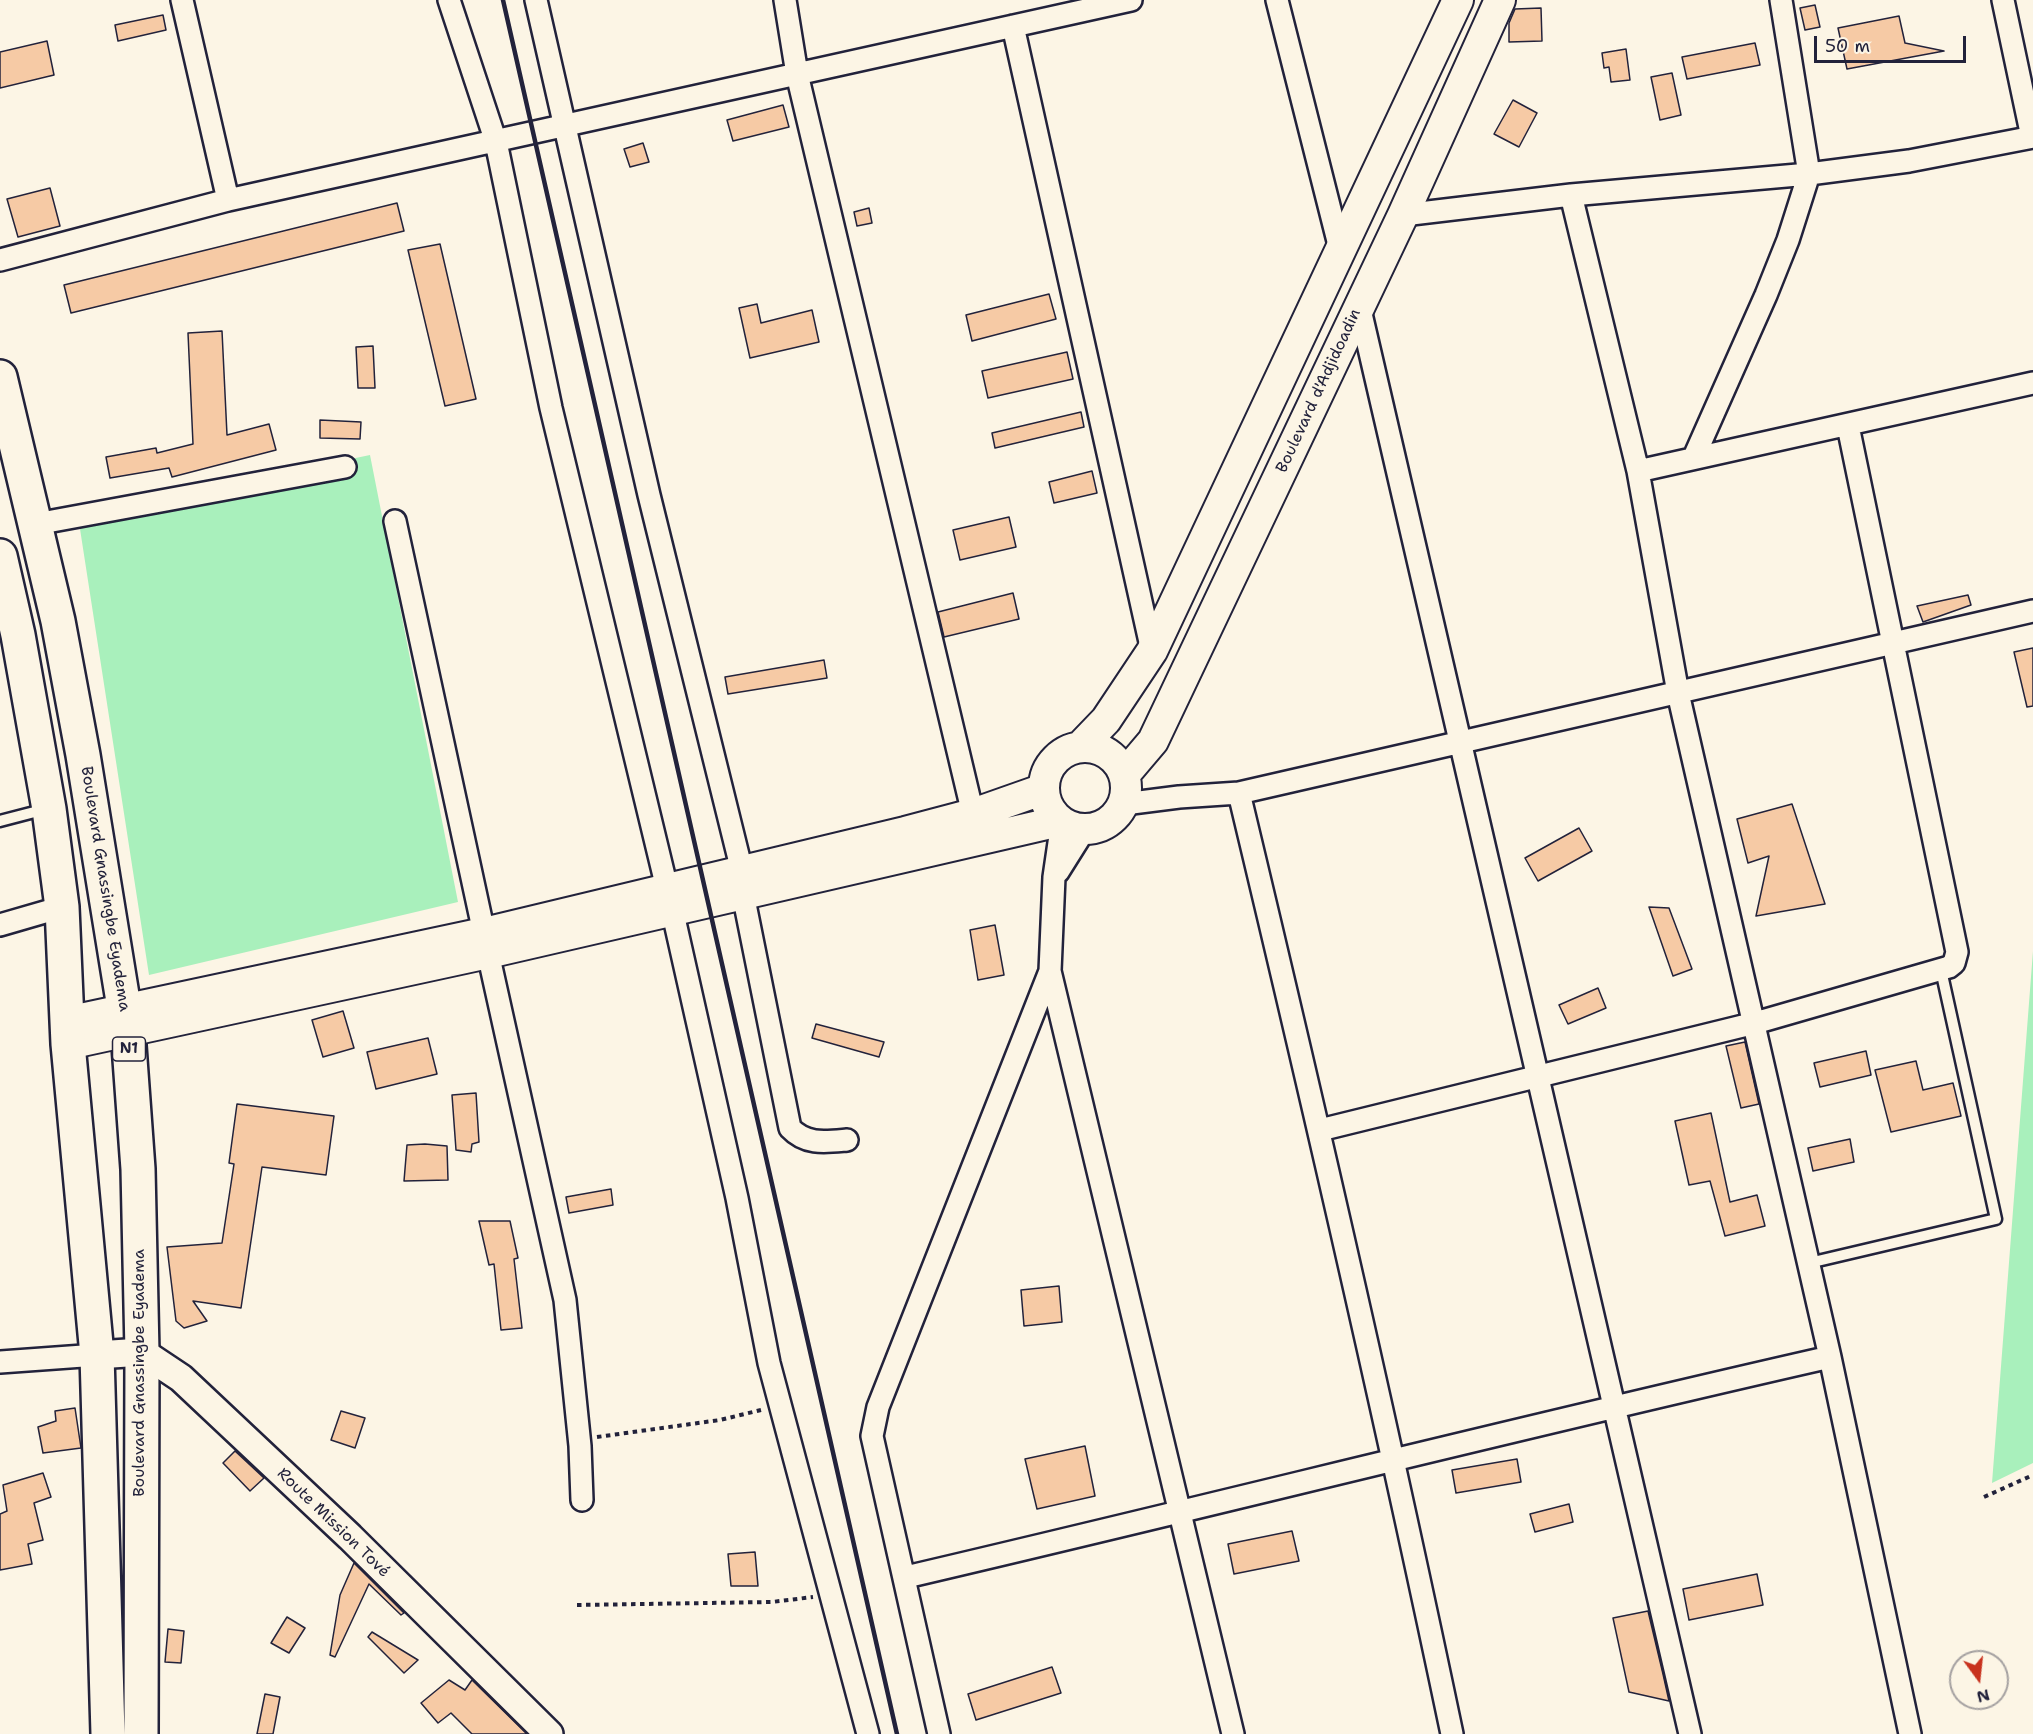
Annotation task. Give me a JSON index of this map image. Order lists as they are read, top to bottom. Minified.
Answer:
{"streets":{"highway":["Boulevard Gnassingbe Eyadema","N1"],"main road":["Boulevard d'Adjidoadin"],"street":["Route Mission Tové"]},"crossings":[["Boulevard Gnassingbe Eyadema","Route Mission Tové"]],"scale_bar":"50 m","north":"bottom"}
